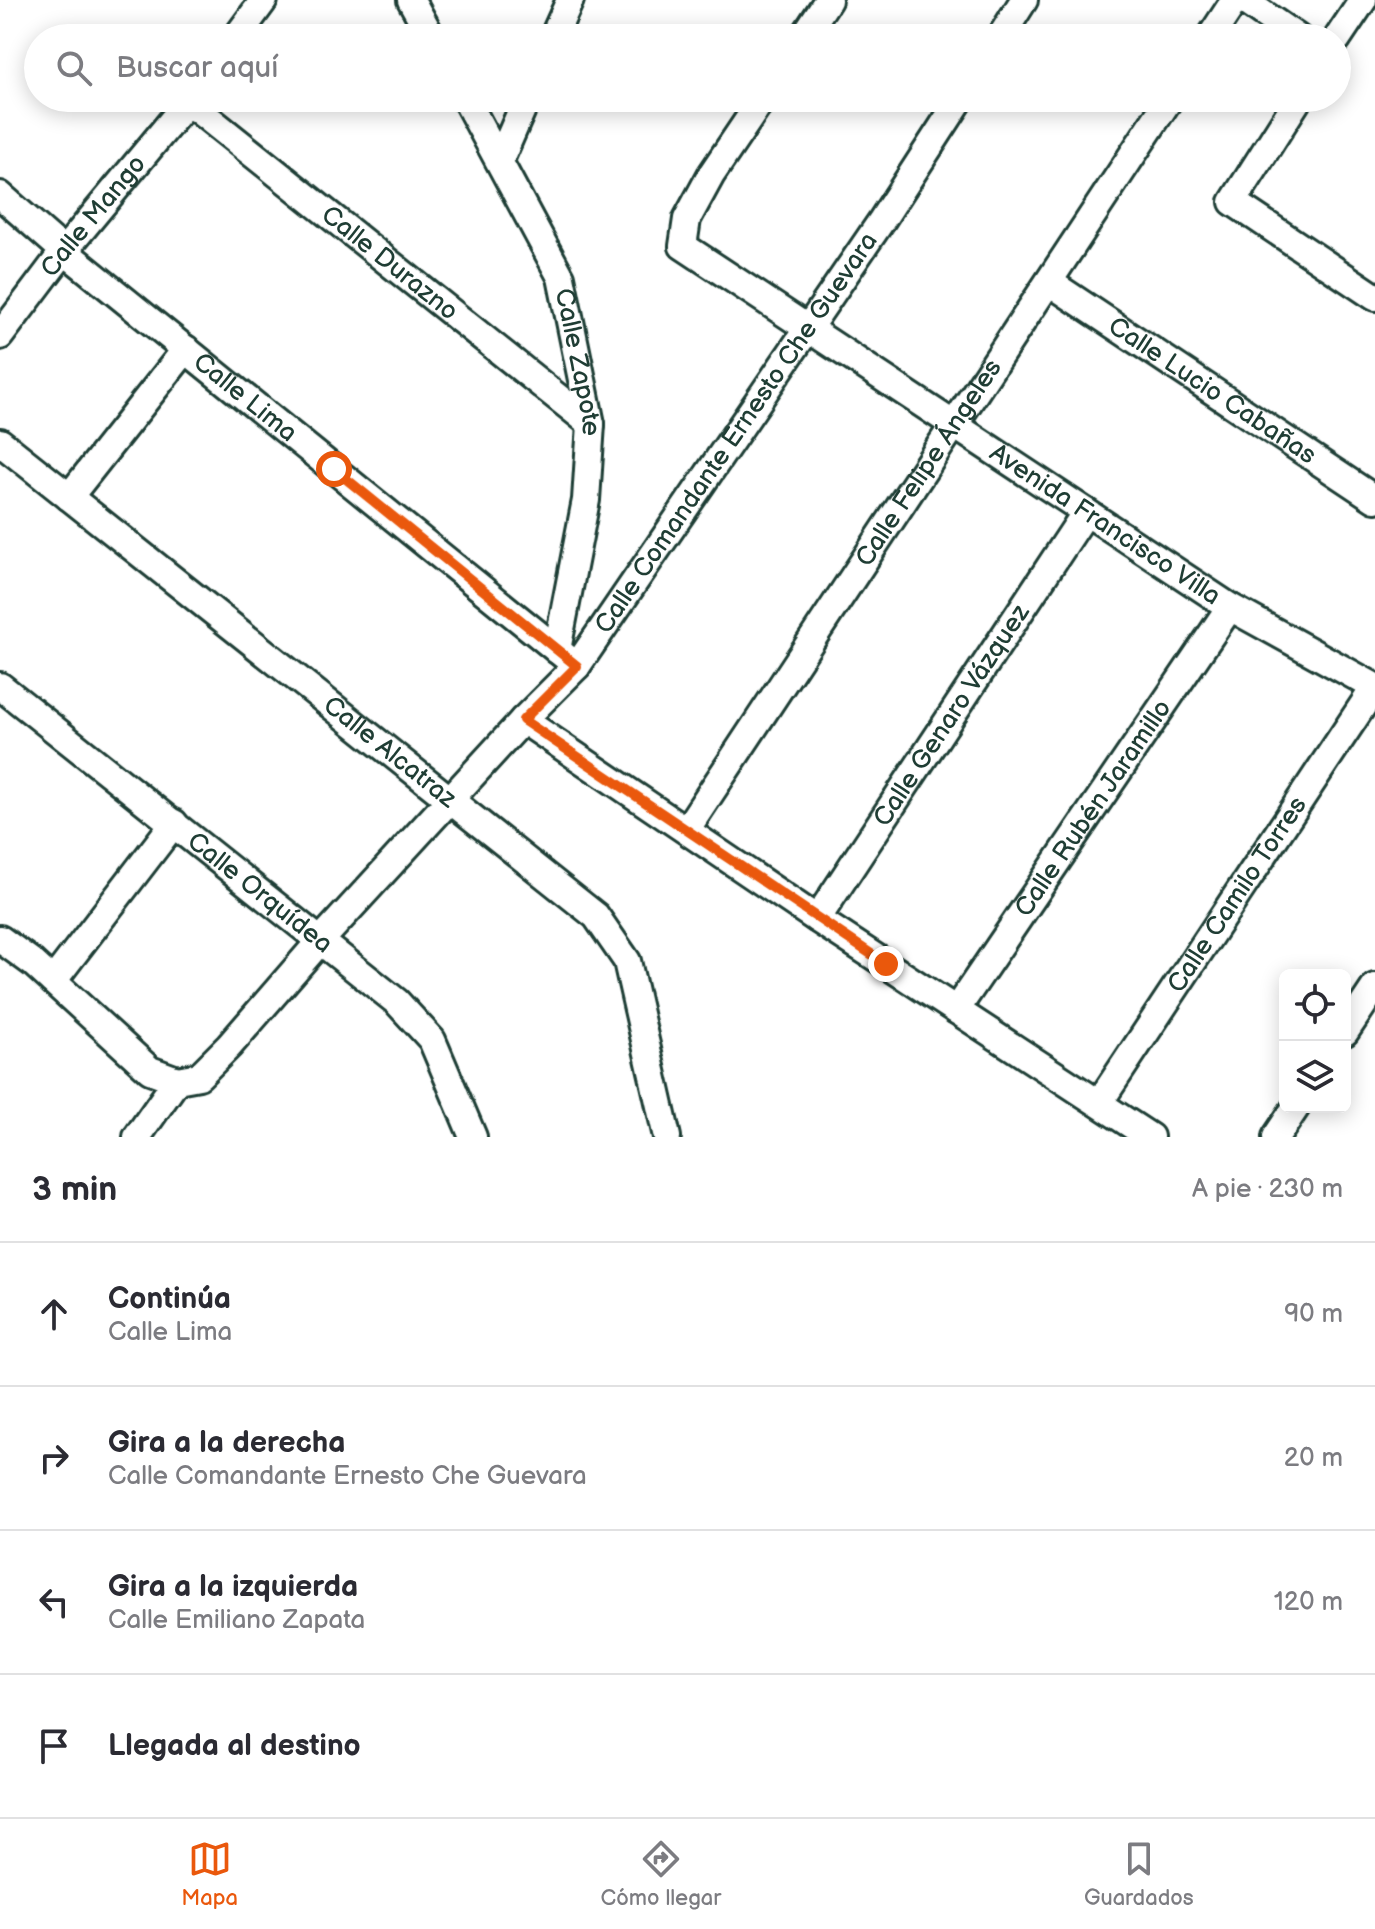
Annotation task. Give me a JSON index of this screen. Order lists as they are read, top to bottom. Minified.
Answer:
{"streets":{"street":["Calle Mango","Calle Durazno","Calle Zapote","Calle Lucio Cabañas","Calle Lima","Calle Comandante Ernesto Che Guevara","Calle Felipe Ángeles","Avenida Francisco Villa","Calle Genaro Vázquez","Calle Alcatraz","Calle Rubén Jaramillo","Calle Orquídea","Calle Camilo Torres"]},"crossings":[["Calle Mango","Calle Lima"],["Calle Durazno","Calle Zapote"],["Calle Zapote","Calle Lima"],["Calle Zapote","Calle Comandante Ernesto Che Guevara"],["Calle Lucio Cabañas","Calle Felipe Ángeles"],["Calle Lima","Calle Comandante Ernesto Che Guevara"],["Calle Comandante Ernesto Che Guevara","Avenida Francisco Villa"],["Calle Comandante Ernesto Che Guevara","Calle Alcatraz"],["Calle Comandante Ernesto Che Guevara","Calle Orquídea"],["Calle Felipe Ángeles","Avenida Francisco Villa"],["Avenida Francisco Villa","Calle Genaro Vázquez"],["Avenida Francisco Villa","Calle Rubén Jaramillo"],["Avenida Francisco Villa","Calle Camilo Torres"]],"page":{"search":"Buscar aquí","heading":["3 min","A pie · 230 m"],"list":[["Continúa","Calle Lima","90 m"],["Gira a la derecha","Calle Comandante Ernesto Che Guevara","20 m"],["Gira a la izquierda","Calle Emiliano Zapata","120 m"],"Llegada al destino"],"nav":["Mapa","Cómo llegar","Guardados"]}}
